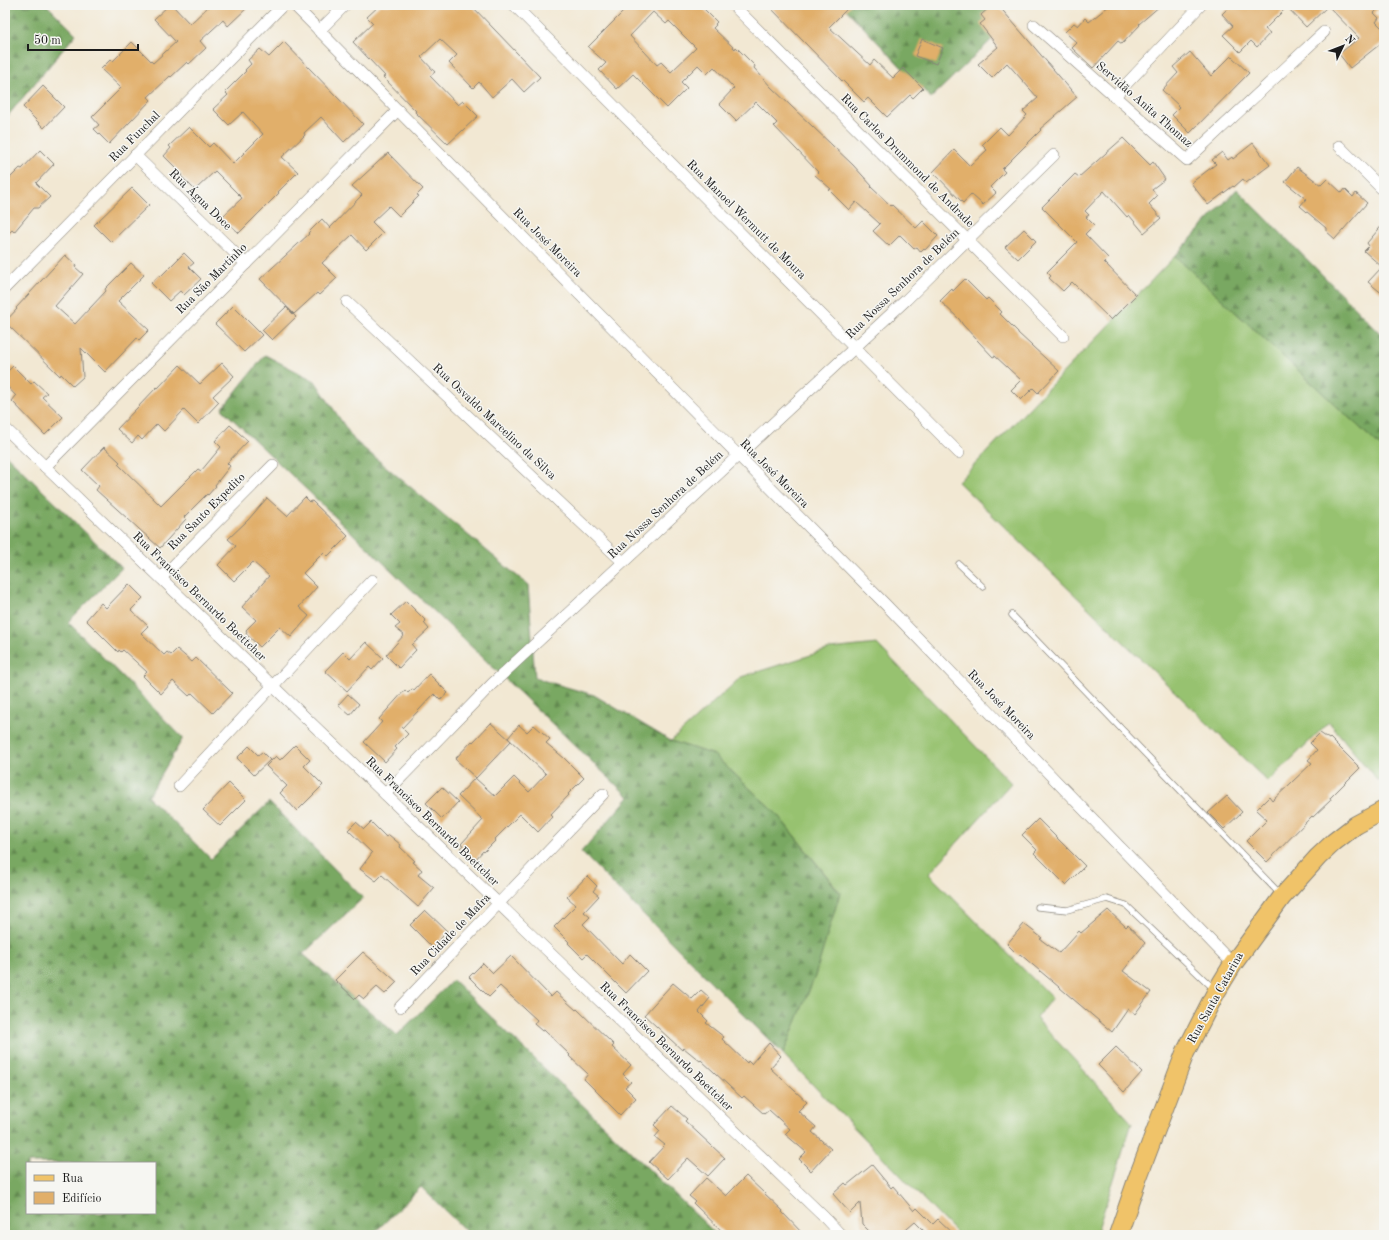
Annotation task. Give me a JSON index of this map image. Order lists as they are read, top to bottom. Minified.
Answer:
{"streets":{"main road":["Rua Santa Catarina"],"street":["Servidão Anita Thomaz","Rua Funchal","Rua Carlos Drummond de Andrade","Rua Água Doce","Rua Manoel Wermutt de Moura","Rua José Moreira","Rua São Martinho","Rua Nossa Senhora de Belém","Rua Osvaldo Marcelino da Silva","Rua Santo Expedito","Rua Francisco Bernardo Boettcher","Rua Cidade de Mafra"]},"crossings":[["Rua Funchal","Rua Água Doce"],["Rua Carlos Drummond de Andrade","Rua Nossa Senhora de Belém"],["Rua Água Doce","Rua São Martinho"],["Rua Manoel Wermutt de Moura","Rua Nossa Senhora de Belém"],["Rua José Moreira","Rua São Martinho"],["Rua José Moreira","Rua Nossa Senhora de Belém"],["Rua José Moreira","Rua Santa Catarina"],["Rua São Martinho","Rua Francisco Bernardo Boettcher"],["Rua Nossa Senhora de Belém","Rua Osvaldo Marcelino da Silva"],["Rua Nossa Senhora de Belém","Rua Francisco Bernardo Boettcher"],["Rua Santo Expedito","Rua Francisco Bernardo Boettcher"],["Rua Francisco Bernardo Boettcher","Rua Cidade de Mafra"]],"legend":["Rua","Edifício"],"scale_bar":"50 m","north":"top right"}
